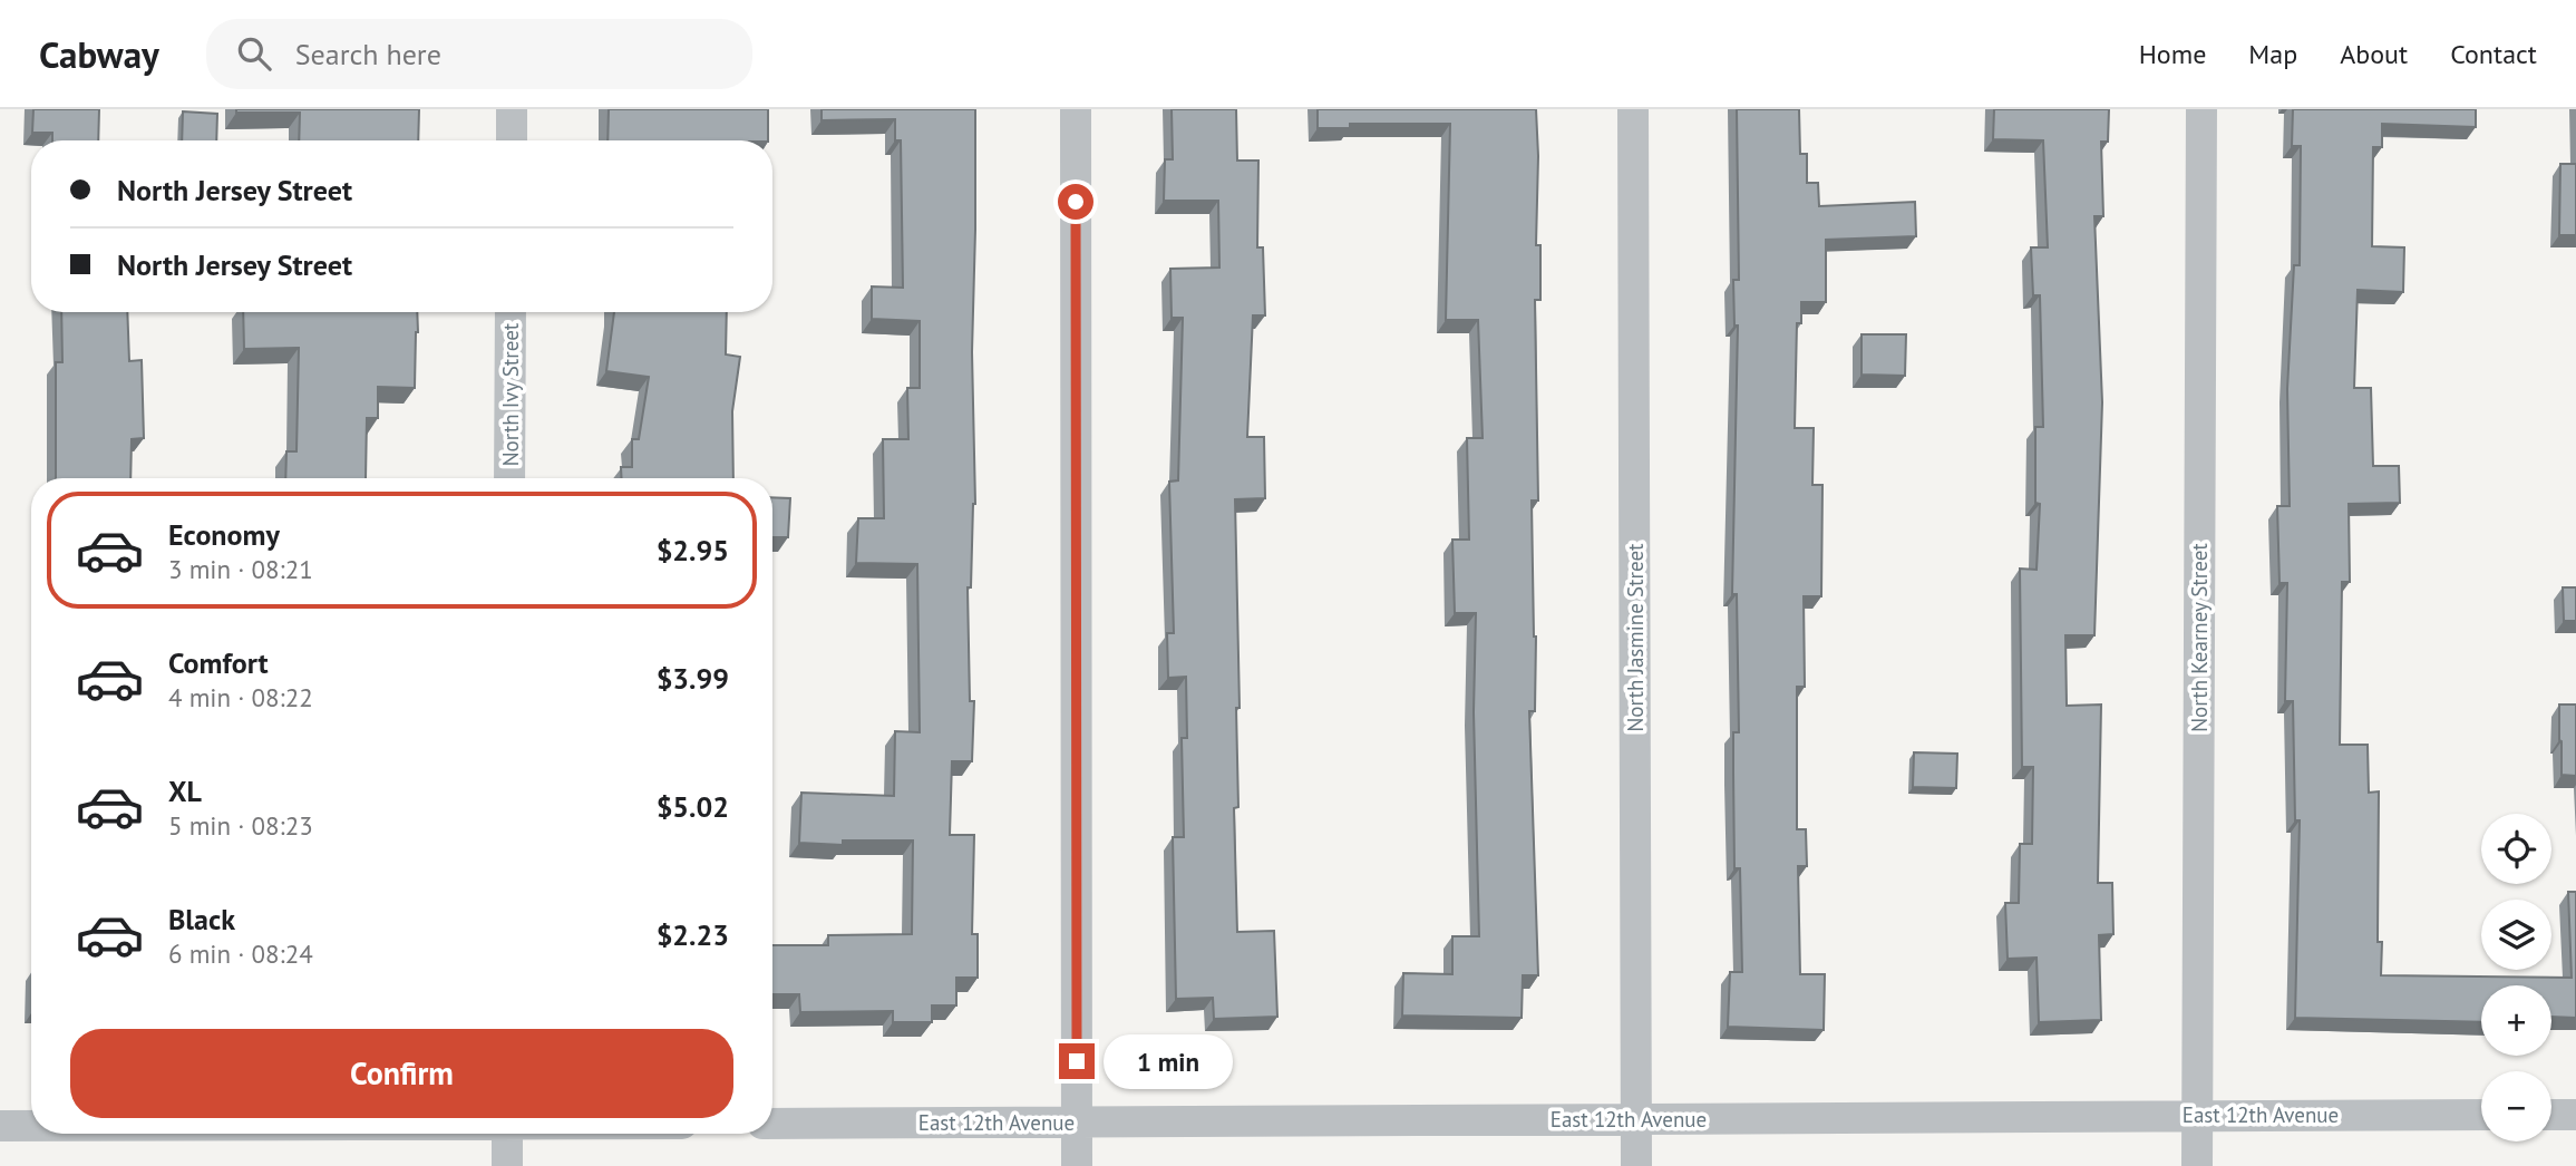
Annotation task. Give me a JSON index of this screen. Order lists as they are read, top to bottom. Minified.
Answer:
{"streets":{"street":["North Ivy Street","North Jasmine Street","North Kearney Street","East 12th Avenue"]},"crossings":[["North Jasmine Street","East 12th Avenue"],["North Kearney Street","East 12th Avenue"]],"page":{"header":"Cabway","search":"Search here","nav":["Home","Map","About","Contact"],"banner":["North Jersey Street","North Jersey Street"],"list":[{"name":"Economy","note":"3 min · 08:21","value":"$2.95"},{"name":"Comfort","note":"4 min · 08:22","value":"$3.99"},{"name":"XL","note":"5 min · 08:23","value":"$5.02"},{"name":"Black","note":"6 min · 08:24","value":"$2.23"}],"map_buttons":["+","−"],"buttons":"Confirm","bubble":"1 min"}}
